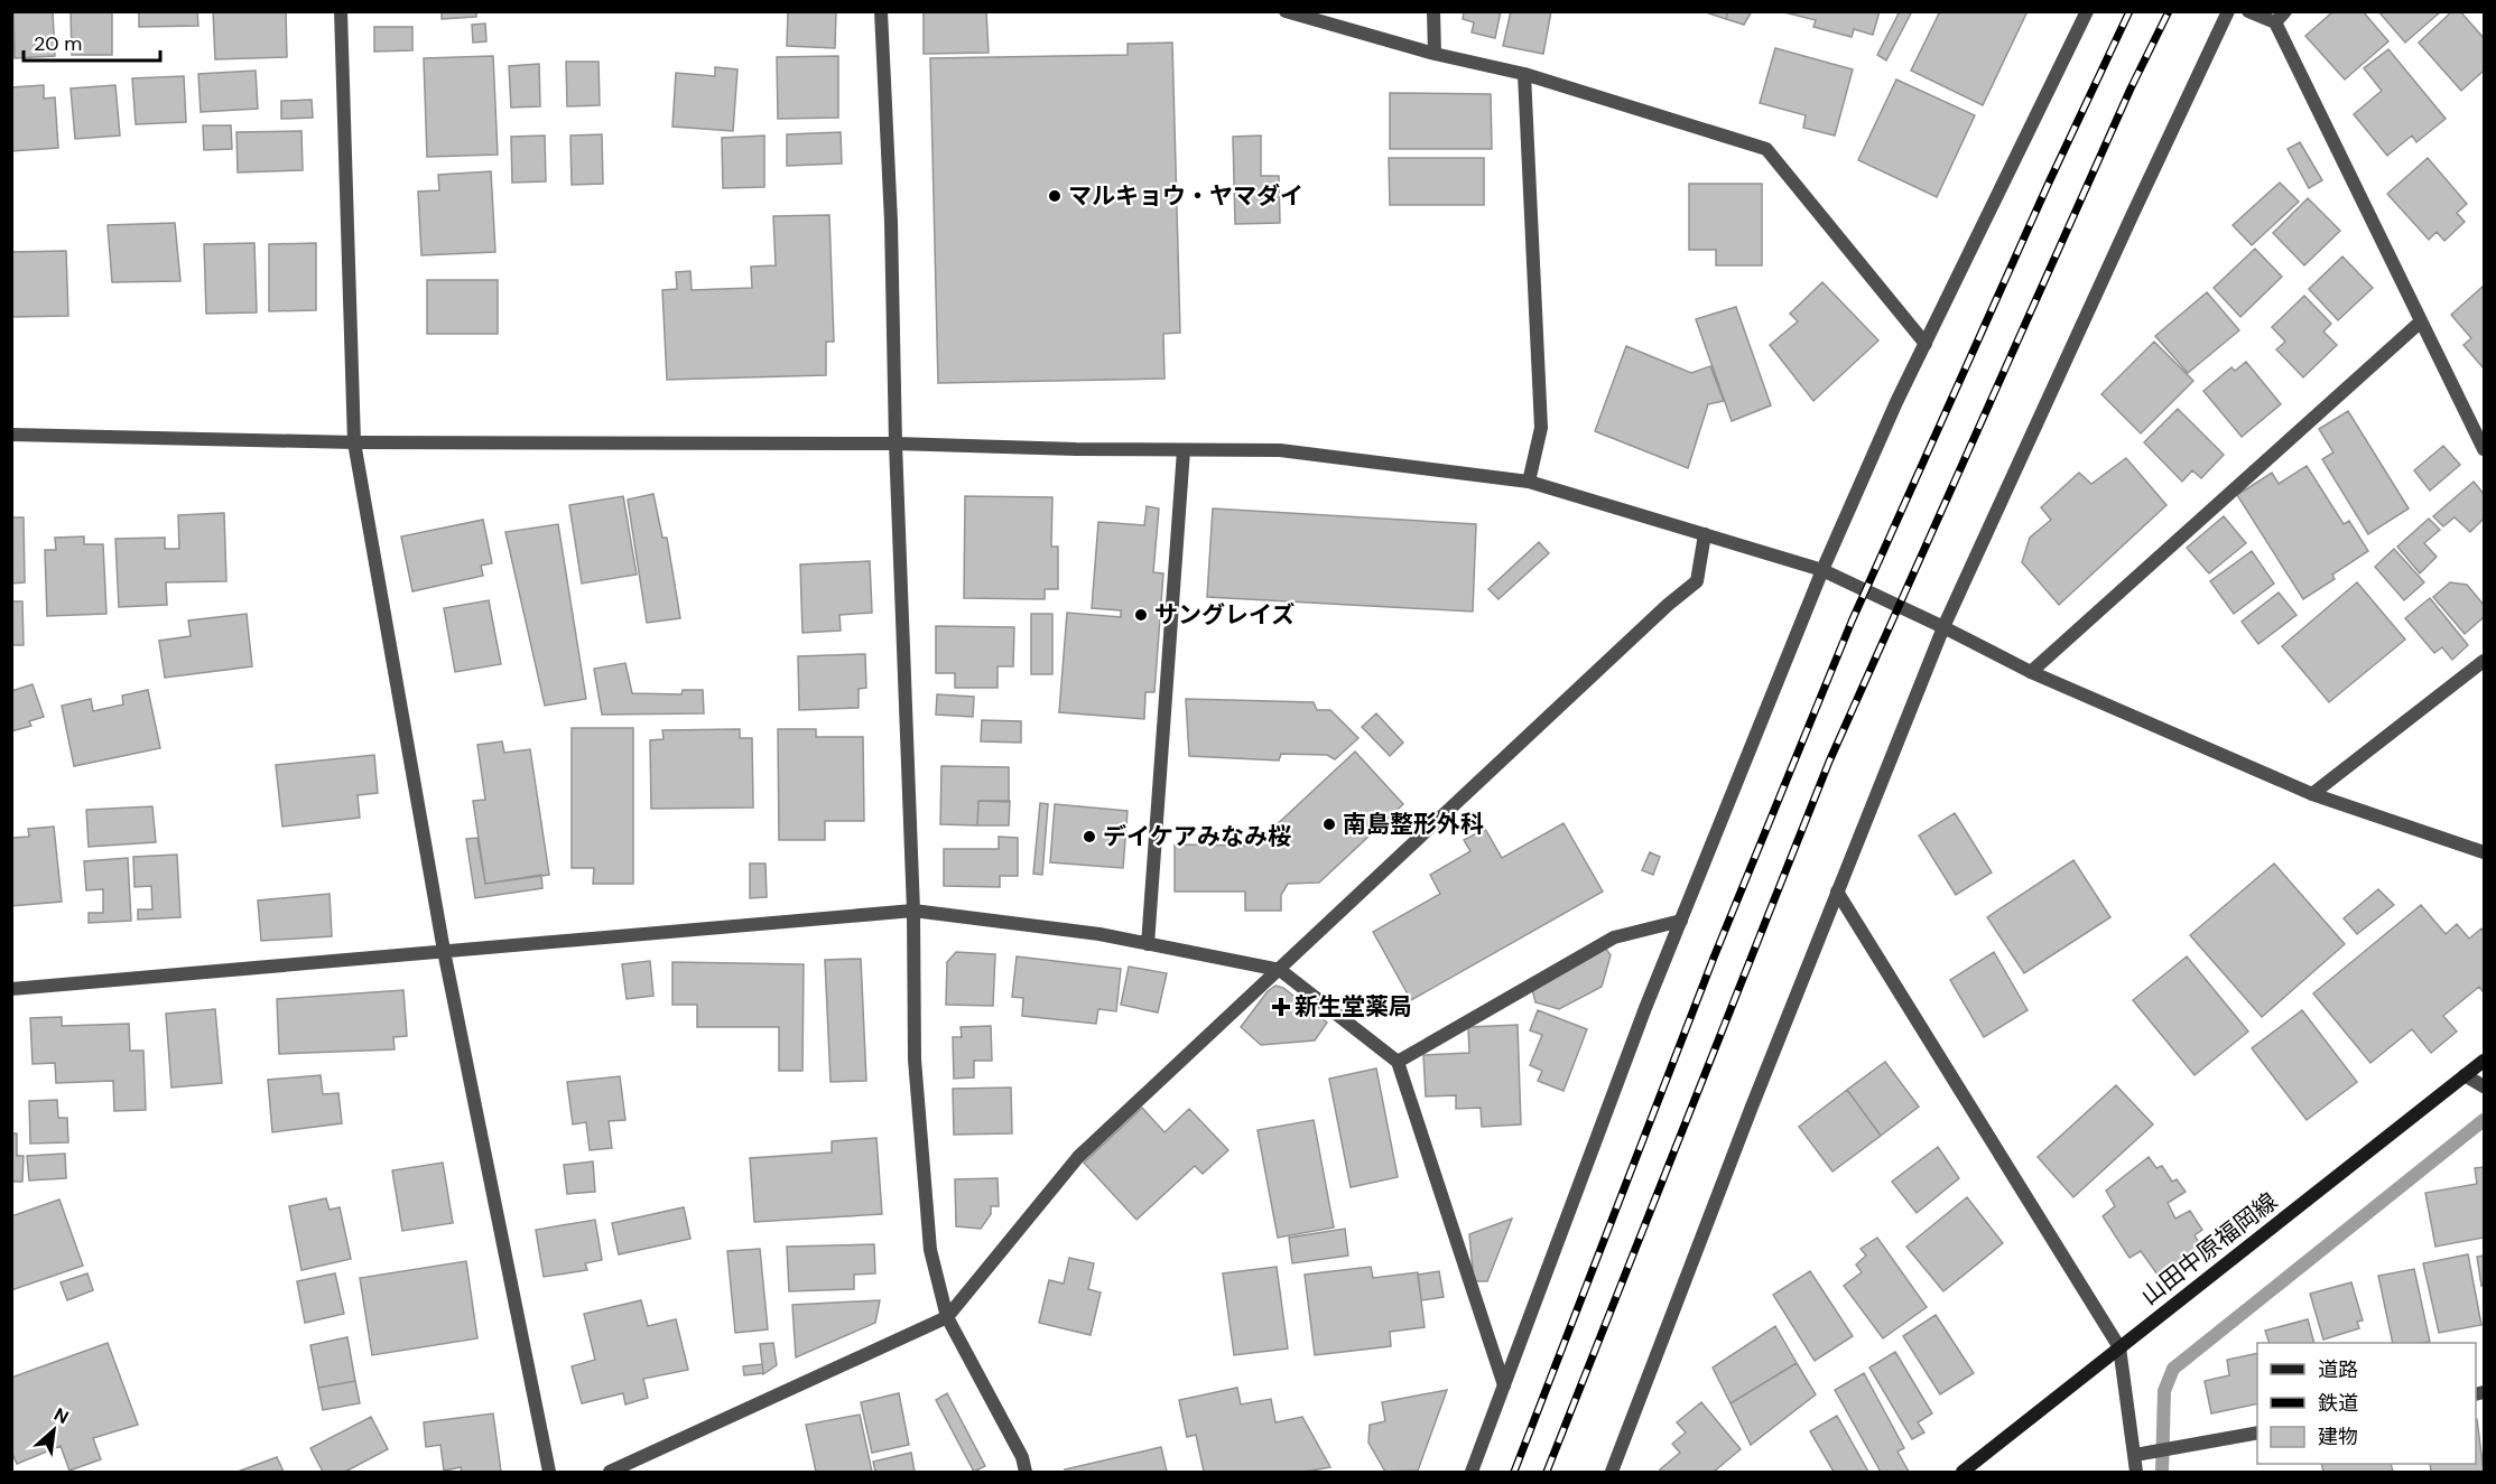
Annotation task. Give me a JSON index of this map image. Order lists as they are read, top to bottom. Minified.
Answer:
{"streets":{"main road":["山田中原福岡線"]},"places":{"other":["マルキョウ・ヤマダイ","サングレイズ","南島整形外科","デイケアみなみ桜"],"health":["新生堂薬局"]},"legend":["道路","鉄道","建物"],"scale_bar":"20 m","north":"top right"}
